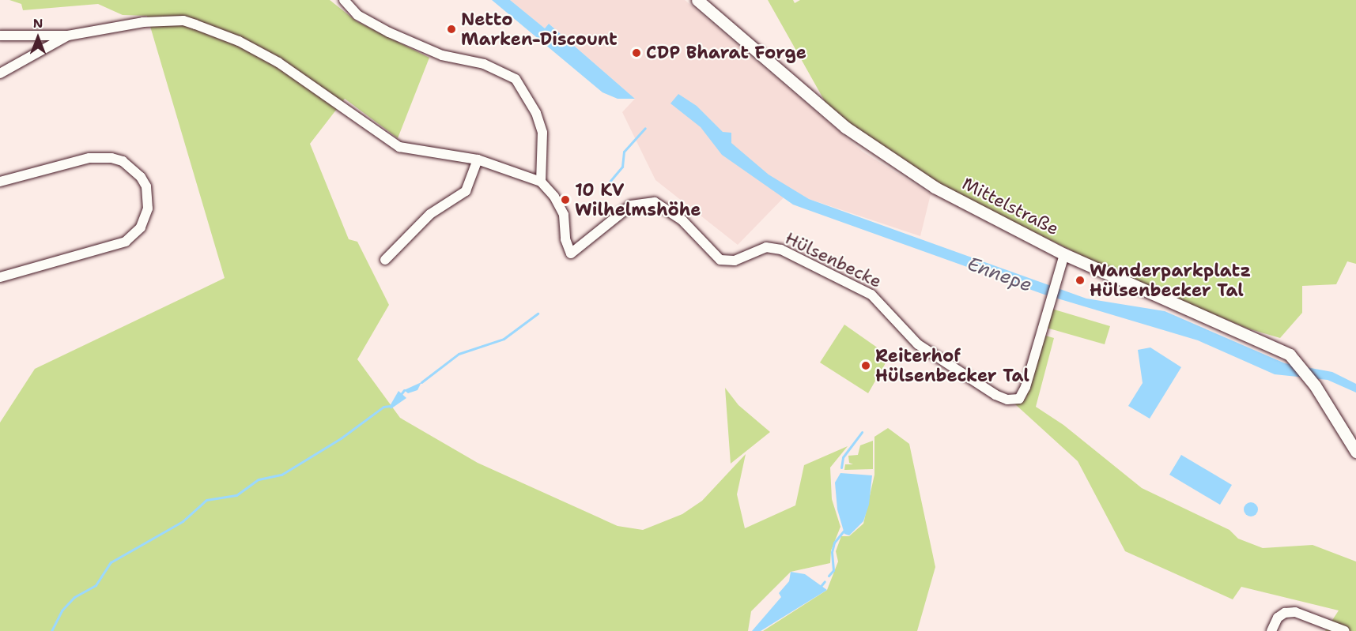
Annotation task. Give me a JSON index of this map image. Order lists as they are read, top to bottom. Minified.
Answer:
{"streets":{"street":["Mittelstraße","Hülsenbecke"]},"crossings":[["Mittelstraße","Hülsenbecke"]],"water":["Ennepe"],"places":["Netto Marken-Discount","CDP Bharat Forge","10 KV Wilhelmshöhe","Wanderparkplatz Hülsenbecker Tal","Reiterhof Hülsenbecker Tal"],"north":"top"}
